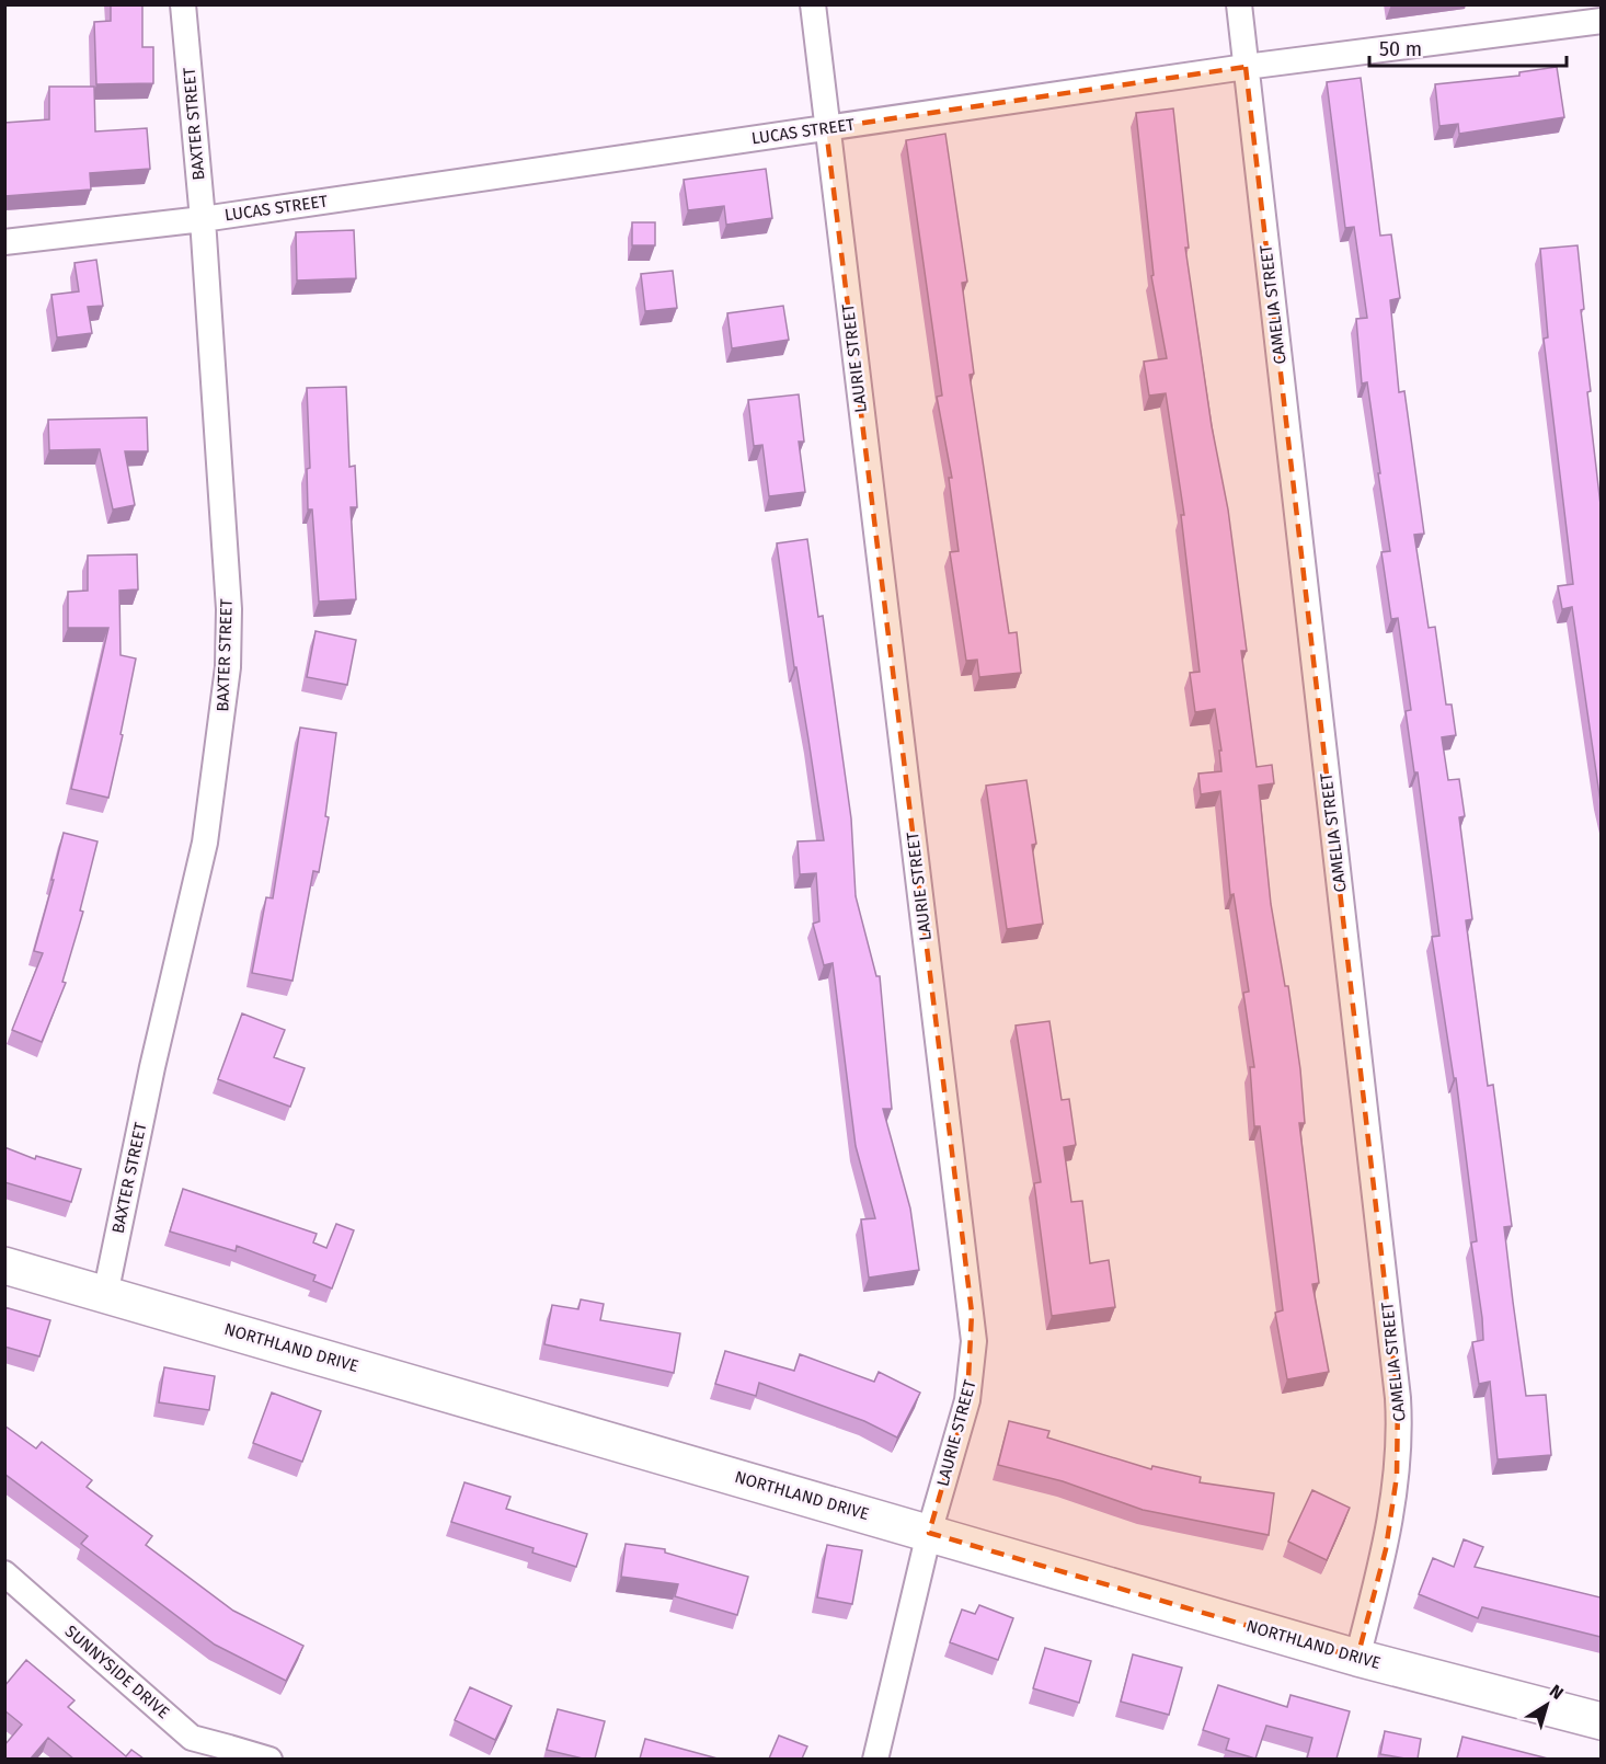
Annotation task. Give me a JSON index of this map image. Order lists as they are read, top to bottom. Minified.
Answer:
{"streets":{"street":["BAXTER STREET","LUCAS STREET","CAMELIA STREET","LAURIE STREET","NORTHLAND DRIVE","SUNNYSIDE DRIVE"]},"crossings":[["BAXTER STREET","LUCAS STREET"],["BAXTER STREET","NORTHLAND DRIVE"],["LUCAS STREET","CAMELIA STREET"],["LUCAS STREET","LAURIE STREET"],["CAMELIA STREET","NORTHLAND DRIVE"],["LAURIE STREET","NORTHLAND DRIVE"]],"scale_bar":"50 m","north":"top right"}
